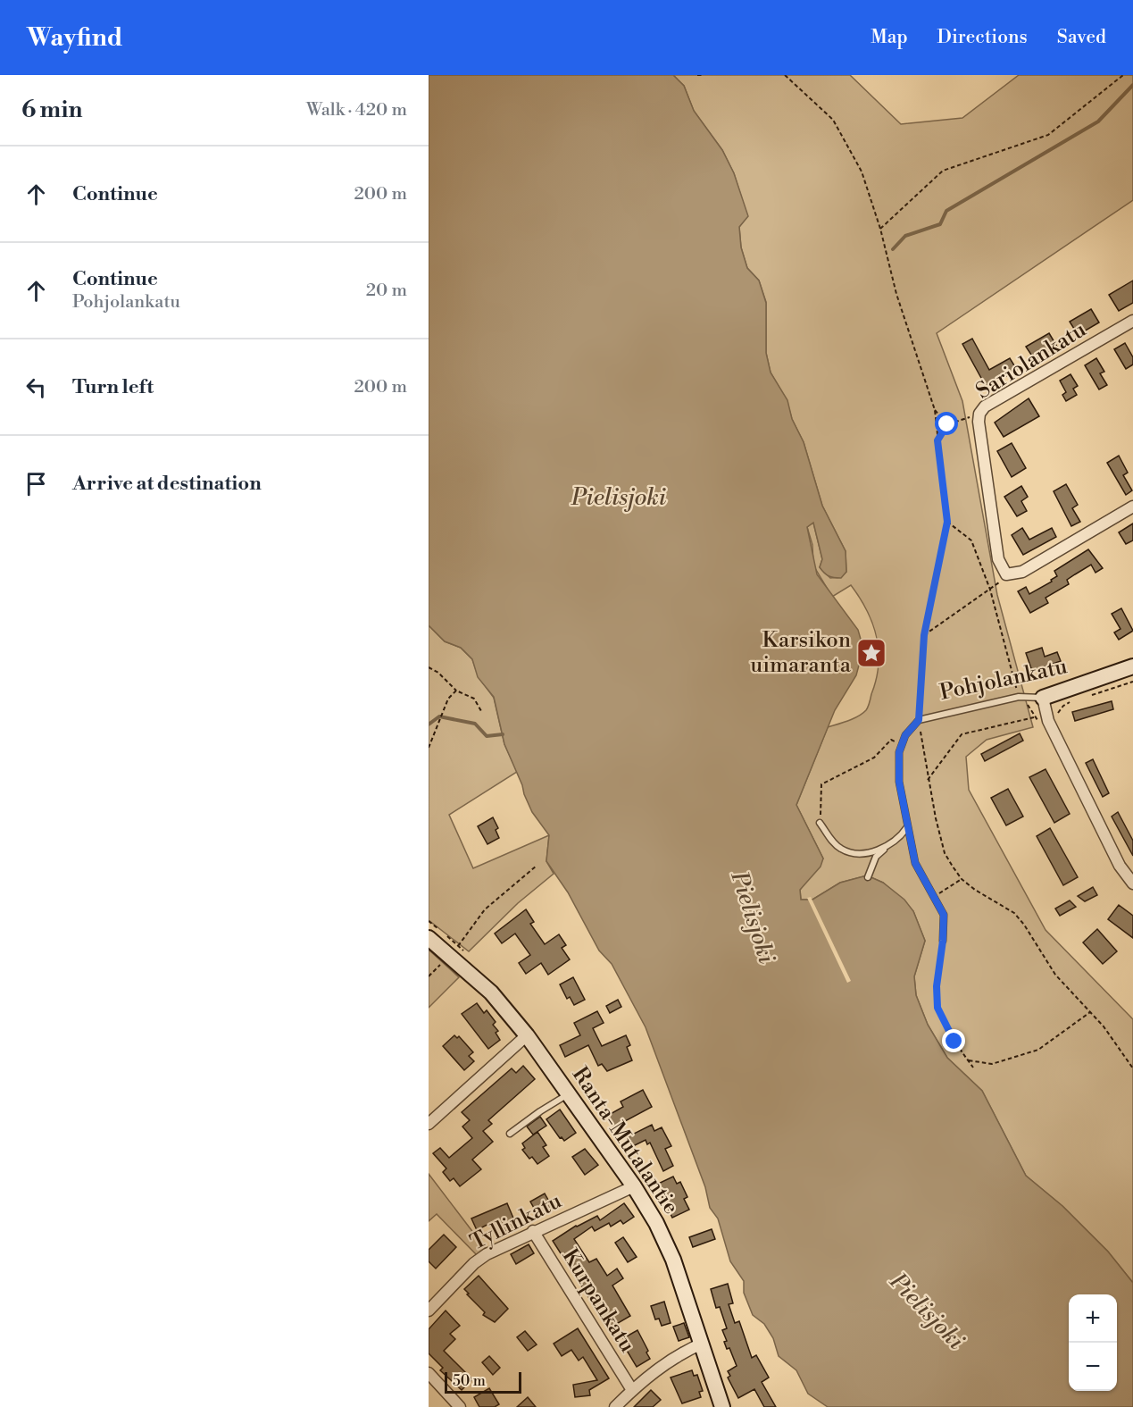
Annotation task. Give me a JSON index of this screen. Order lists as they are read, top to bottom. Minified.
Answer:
{"streets":{"street":["Sariolankatu","Pohjolankatu","Ranta-Mutalantie","Tyllinkatu","Kurpankatu"]},"crossings":[["Ranta-Mutalantie","Tyllinkatu"],["Tyllinkatu","Kurpankatu"]],"water":["Pielisjoki"],"places":{"place":["Karsikon uimaranta"]},"scale_bar":"50 m","page":{"header":"Wayfind","nav":["Map","Directions","Saved"],"heading":["6 min","Walk · 420 m"],"list":[["Continue","200 m"],["Continue","Pohjolankatu","20 m"],["Turn left","200 m"],"Arrive at destination"],"map_buttons":["+","−"],"scale":"50 m"}}
